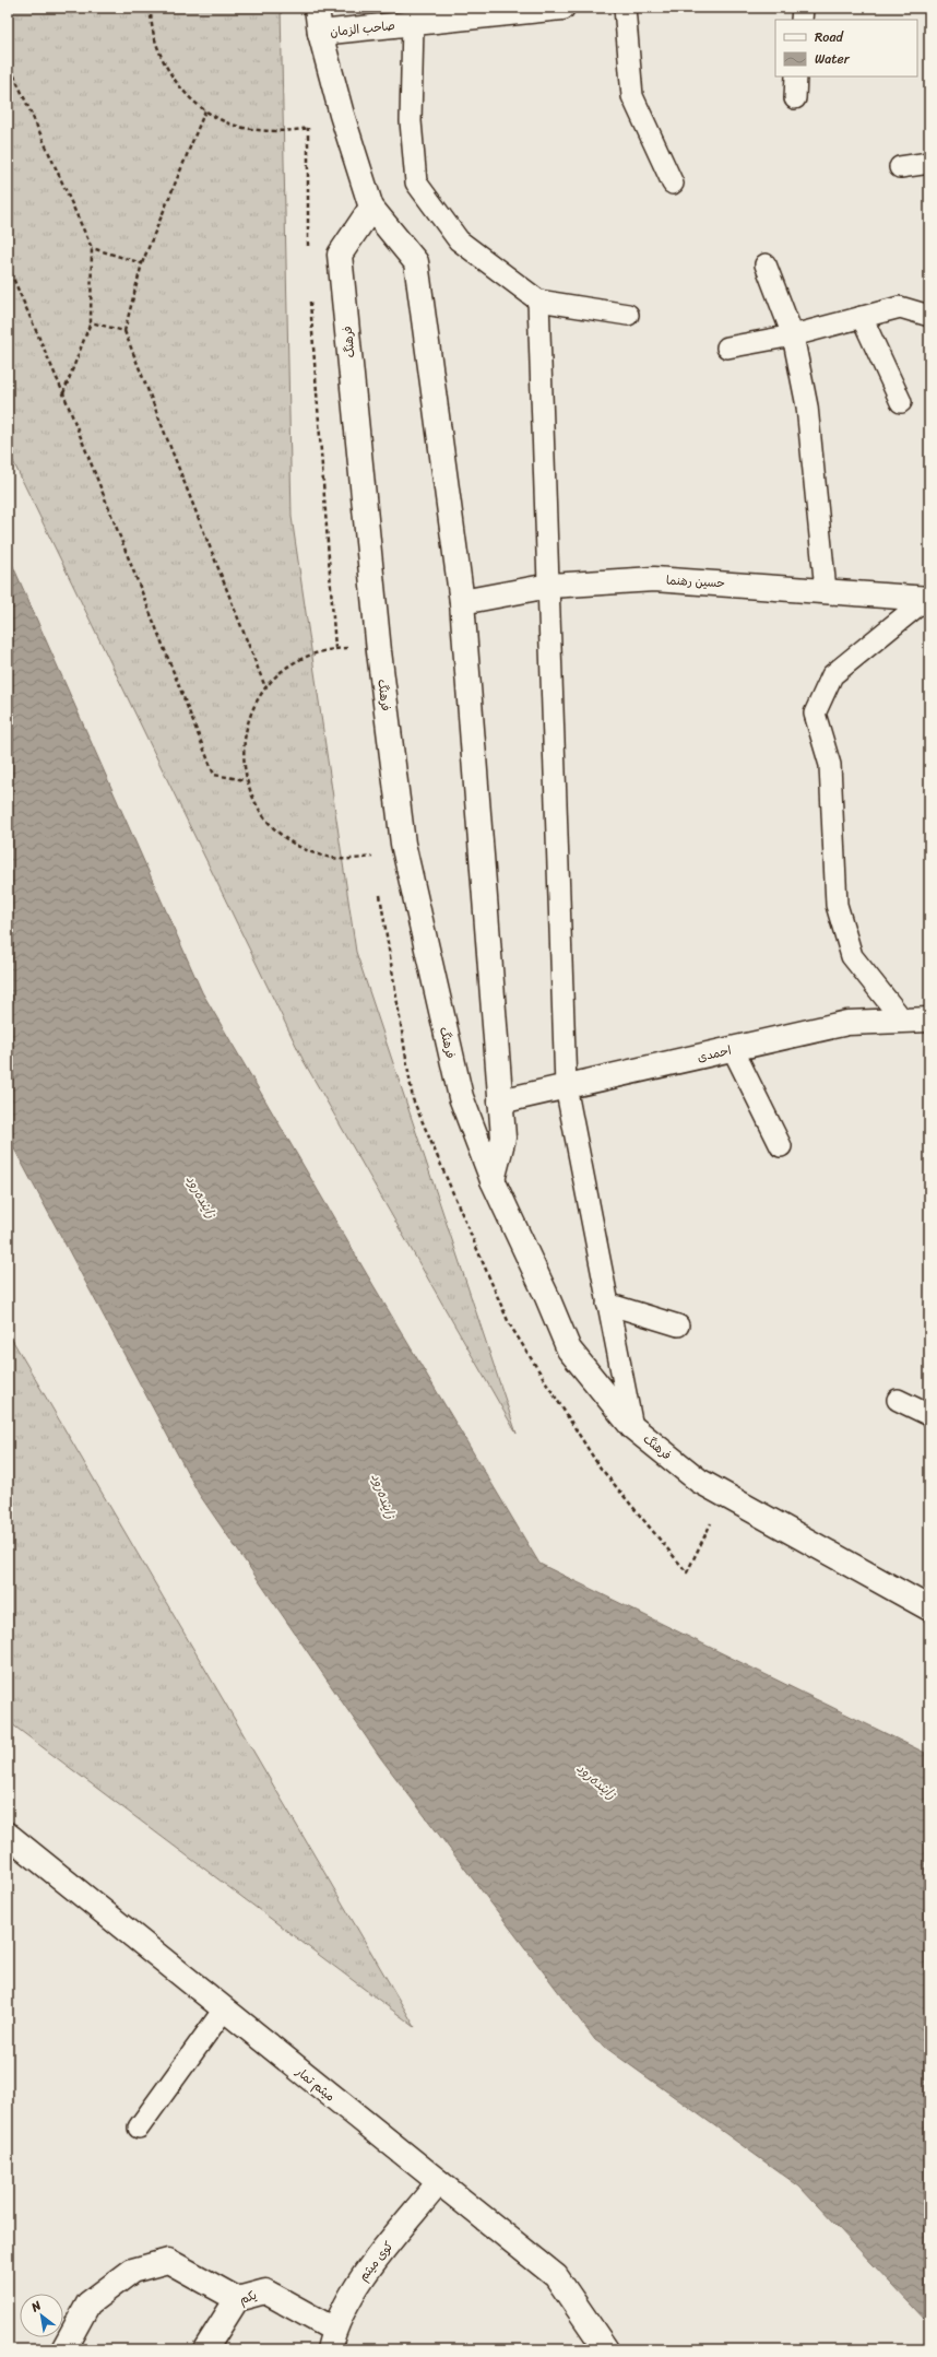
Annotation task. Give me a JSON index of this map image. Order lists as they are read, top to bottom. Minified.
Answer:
{"streets":{"street":["صاحب الزمان","فرهنگ","حسین رهنما","احمدی","میثم تمار","کوی میثم","یکم"]},"crossings":[["میثم تمار","کوی میثم"],["کوی میثم","یکم"]],"water":["زاینده‌رود"],"legend":["Road","Water"],"north":"top left"}
